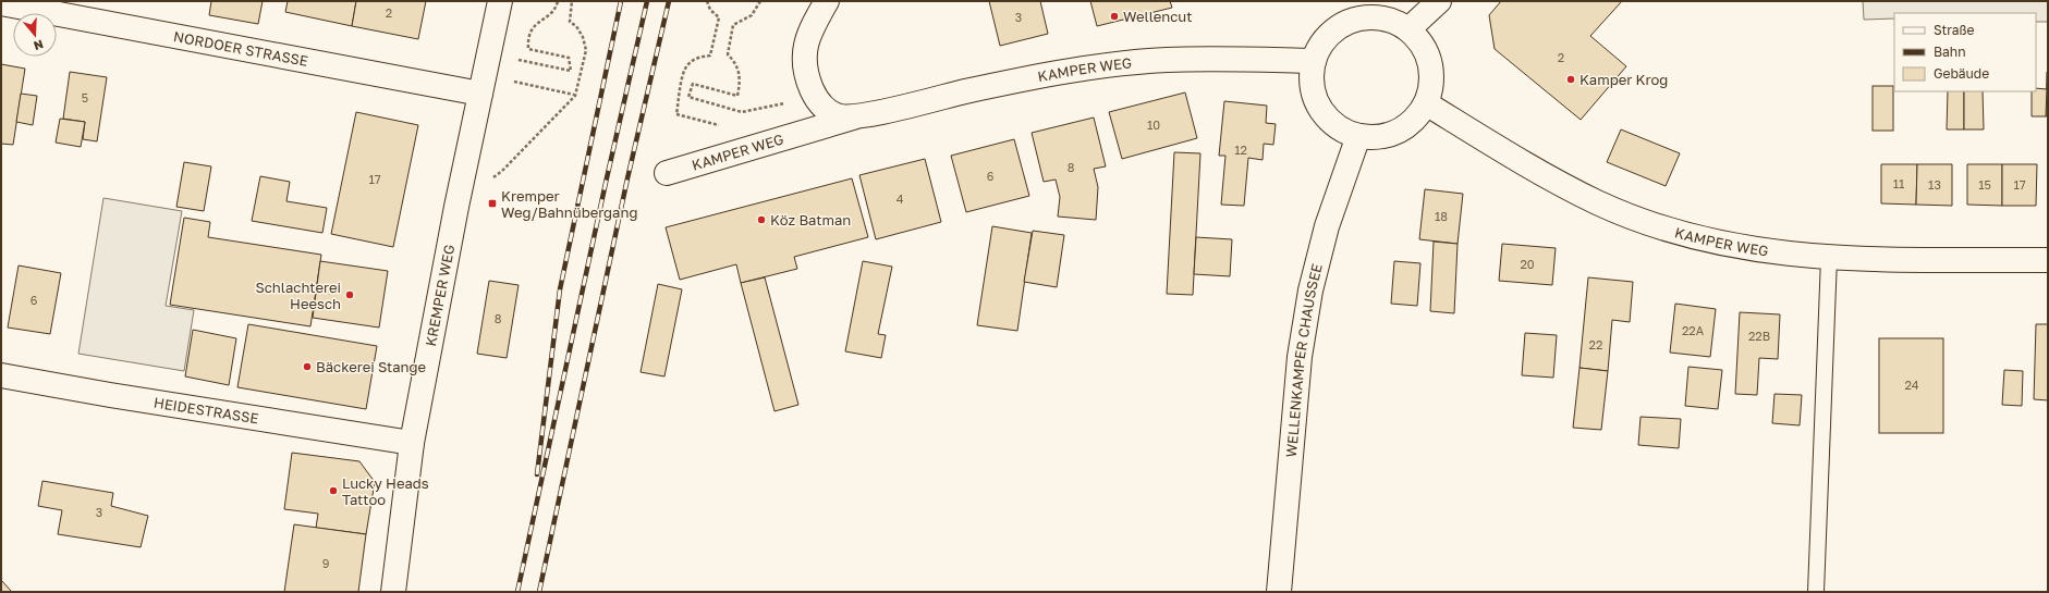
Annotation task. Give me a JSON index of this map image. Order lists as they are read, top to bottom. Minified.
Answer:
{"streets":{"street":["NORDOER STRASSE","KAMPER WEG","KREMPER WEG","WELLENKAMPER CHAUSSEE","HEIDESTRASSE"]},"crossings":[["NORDOER STRASSE","KREMPER WEG"],["KAMPER WEG","WELLENKAMPER CHAUSSEE"],["KREMPER WEG","HEIDESTRASSE"]],"places":{"other":["Wellencut","Kamper Krog","Köz Batman","Schlachterei Heesch","Bäckerei Stange","Lucky Heads Tattoo"],"transit":["Kremper Weg/Bahnübergang"]},"house_numbers":["2","3","2","5","10","12","8","6","17","11","13","15","17","4","18","20","6","8","22A","22B","22","24","3","9"],"legend":["Straße","Bahn","Gebäude"],"north":"bottom"}
